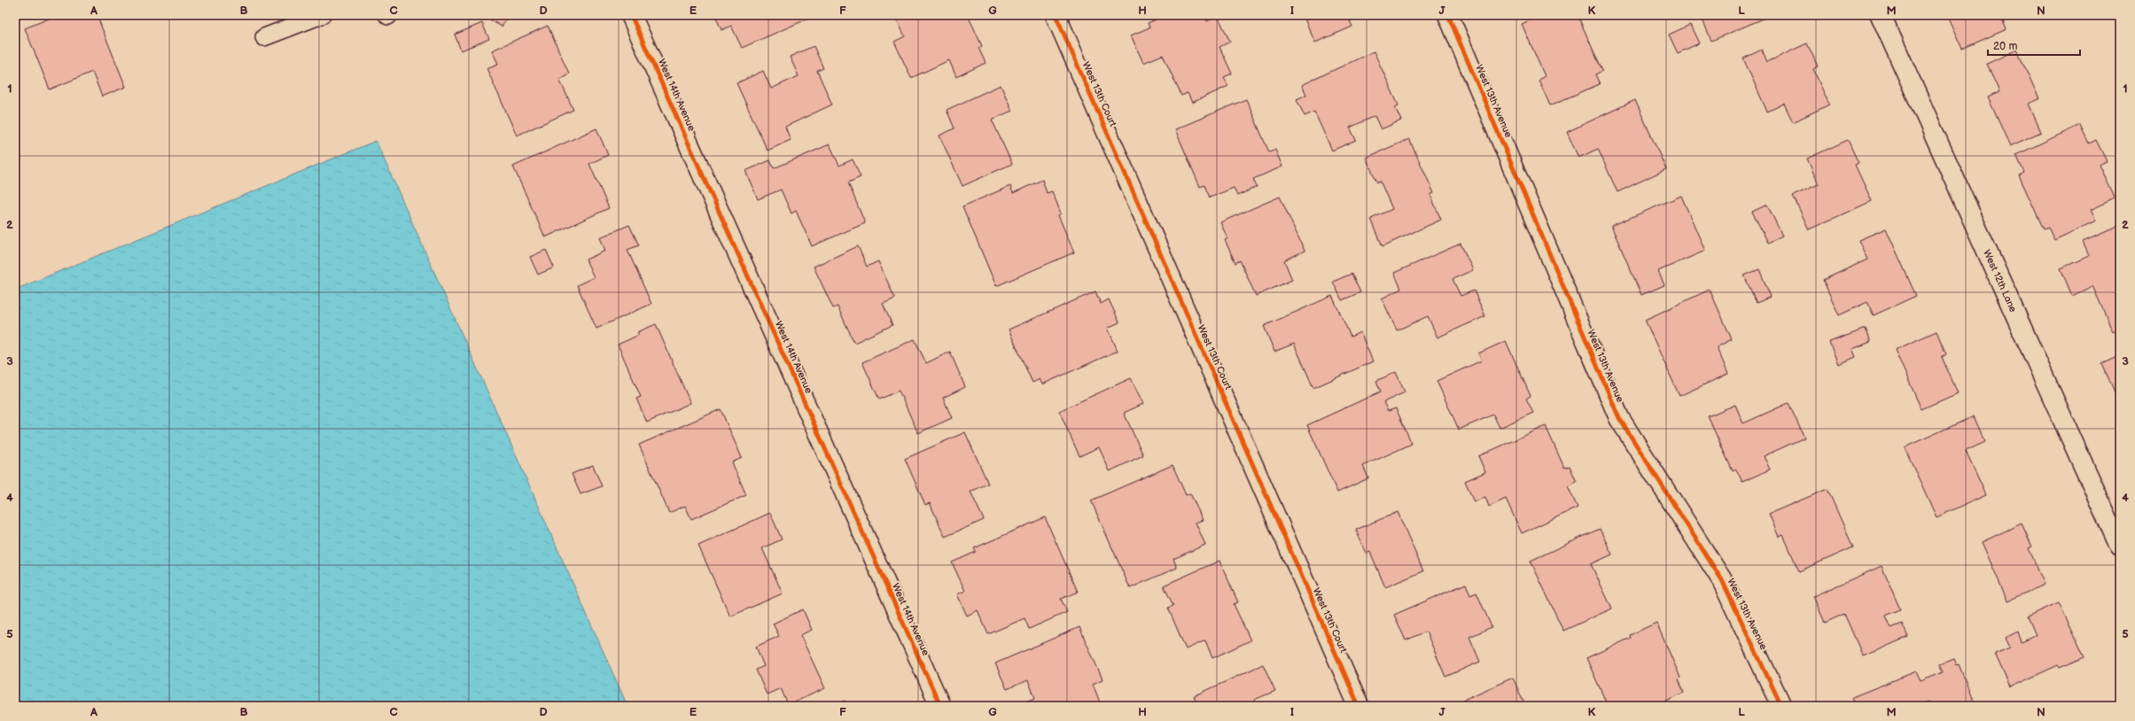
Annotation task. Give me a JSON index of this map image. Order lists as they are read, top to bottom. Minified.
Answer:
{"streets":{"street":["West 13th Court","West 14th Avenue","West 13th Avenue","West 12th Lane"]},"scale_bar":"20 m","grid":{"columns":["A","B","C","D","E","F","G","H","I","J","K","L","M","N"],"rows":["1","2","3","4","5"]}}
